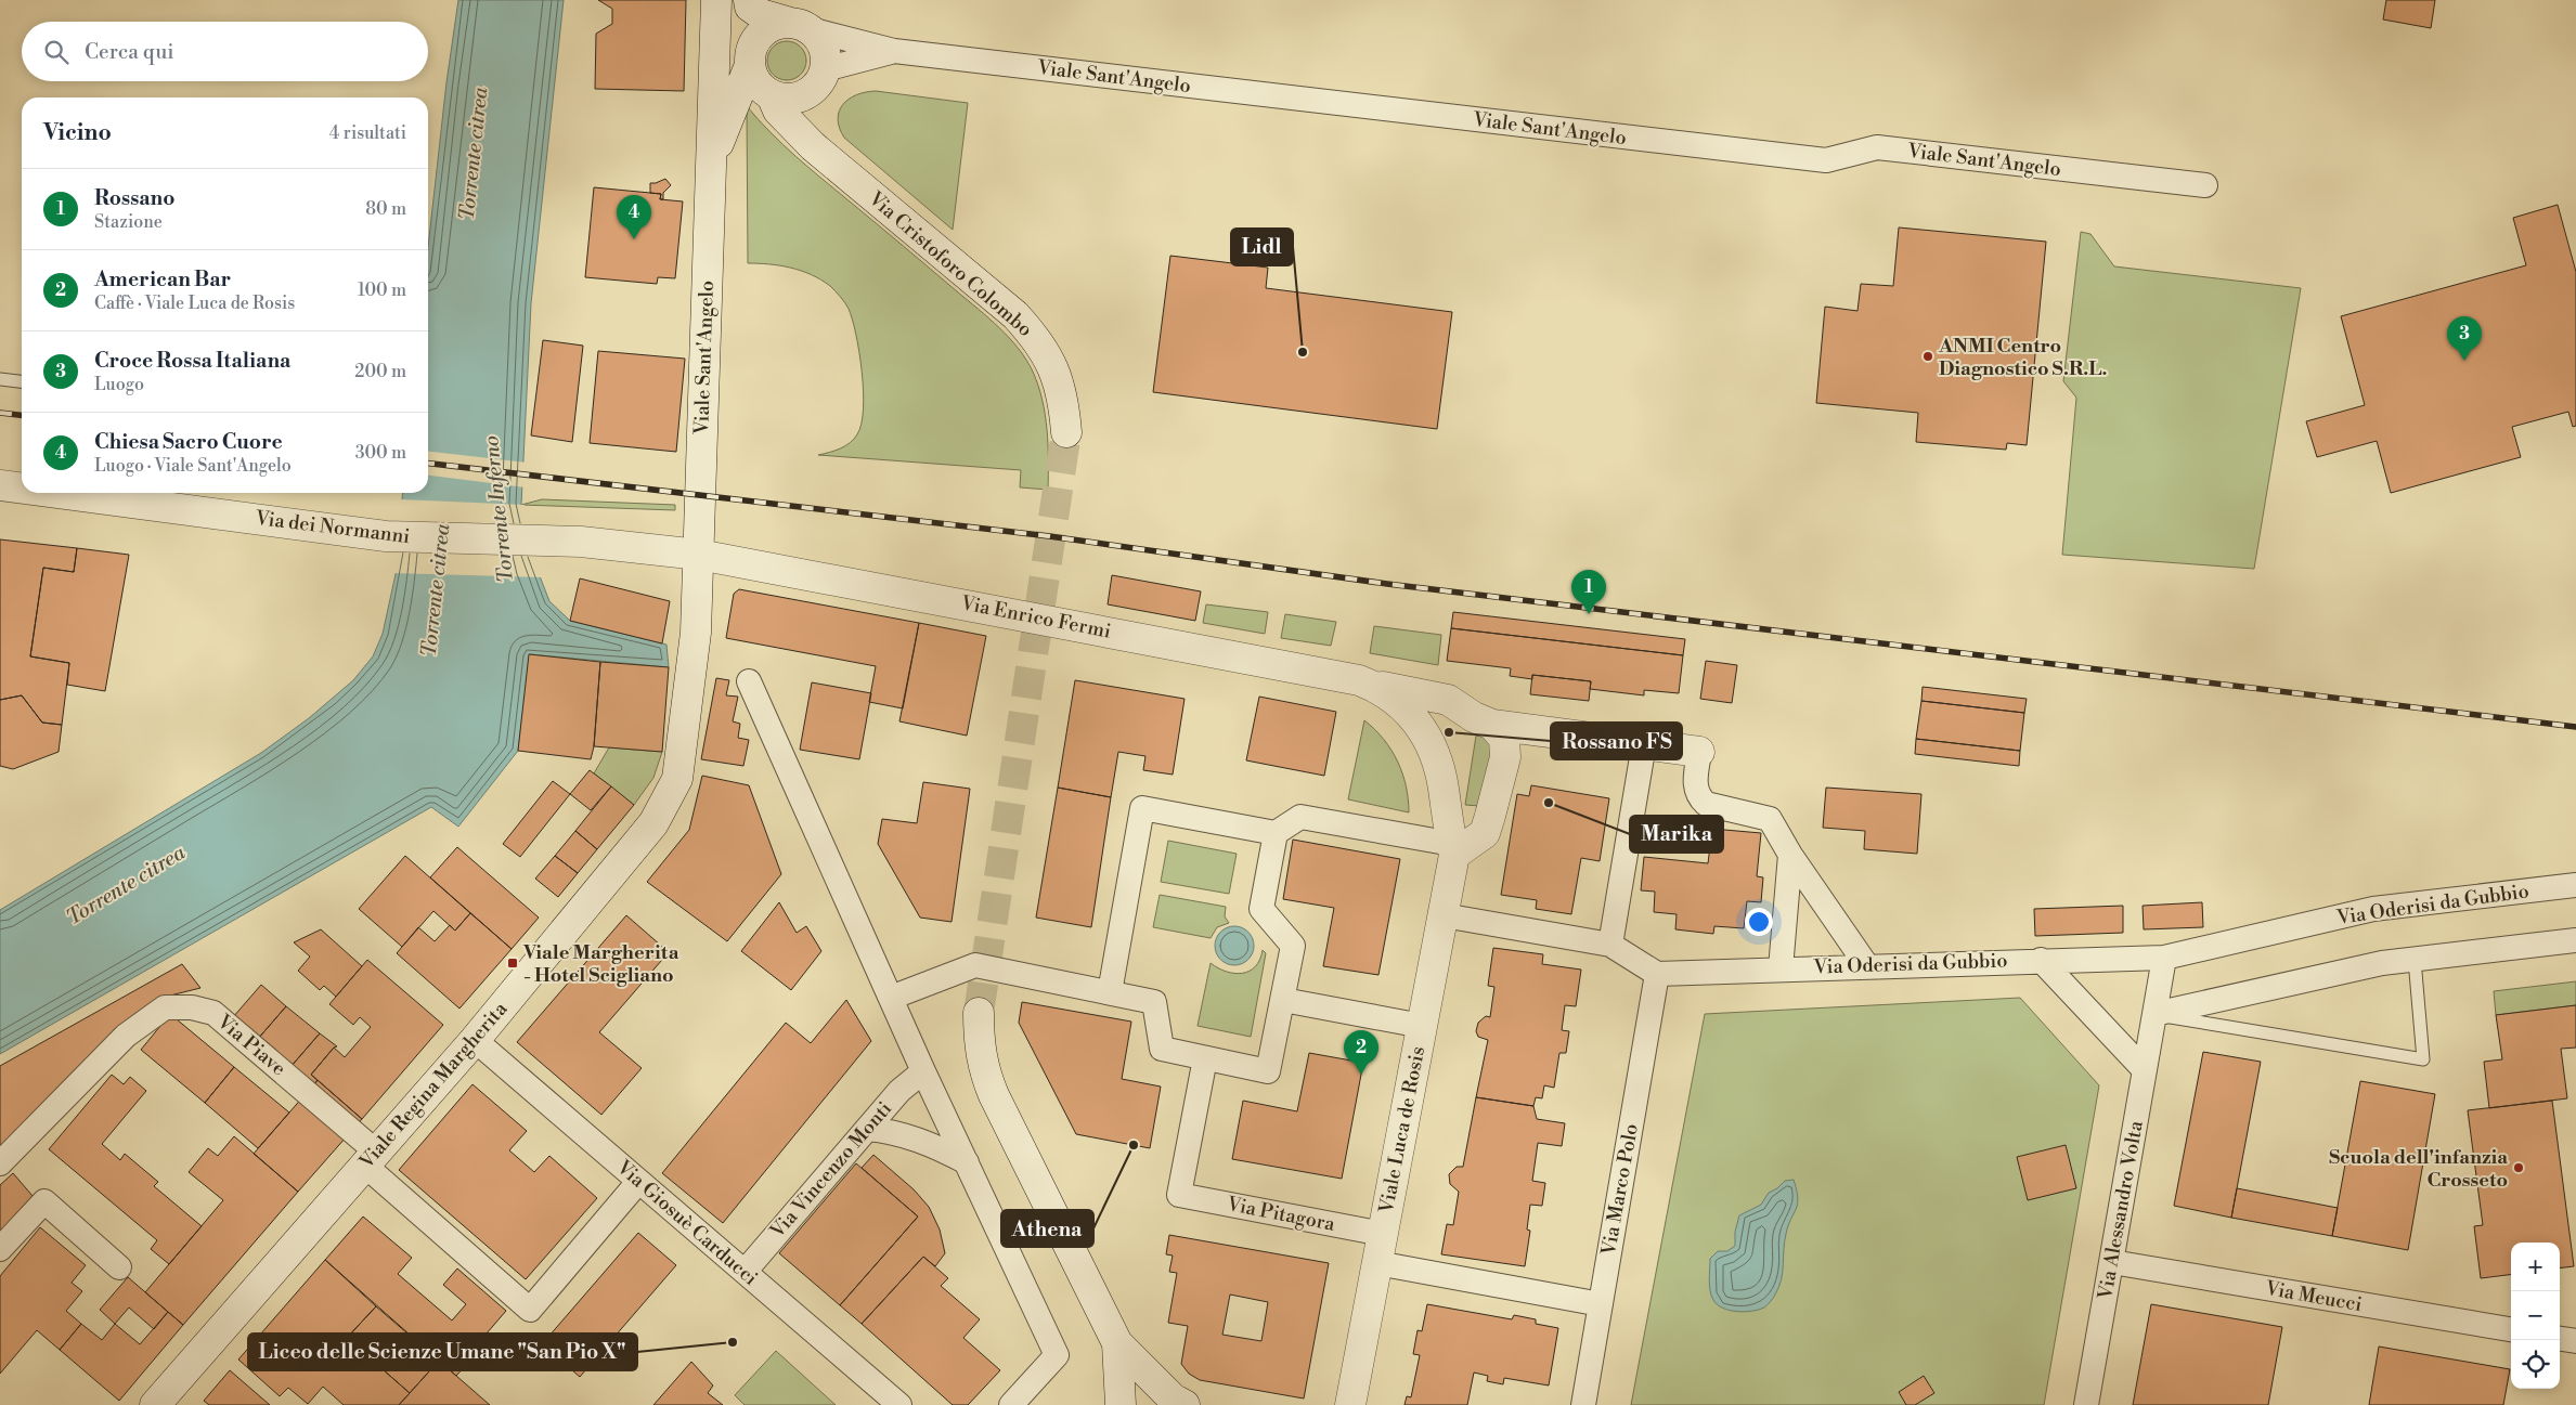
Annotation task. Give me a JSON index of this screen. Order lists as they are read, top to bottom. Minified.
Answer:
{"streets":{"main road":["Viale Sant'Angelo","Via Cristoforo Colombo","Via dei Normanni","Via Enrico Fermi","Viale Regina Margherita","Viale Luca de Rosis"],"street":["Via Oderisi da Gubbio","Via Piave","Via Vincenzo Monti","Via Marco Polo","Via Alessandro Volta","Via Pitagora","Via Giosuè Carducci","Via Meucci"]},"crossings":[["Viale Sant'Angelo","Via Cristoforo Colombo"],["Viale Sant'Angelo","Via dei Normanni"],["Viale Sant'Angelo","Via Enrico Fermi"],["Viale Sant'Angelo","Viale Regina Margherita"],["Via dei Normanni","Via Enrico Fermi"],["Via dei Normanni","Viale Regina Margherita"],["Via Enrico Fermi","Viale Regina Margherita"],["Via Enrico Fermi","Viale Luca de Rosis"],["Via Oderisi da Gubbio","Via Marco Polo"],["Via Oderisi da Gubbio","Via Alessandro Volta"],["Via Piave","Viale Regina Margherita"],["Via Piave","Via Giosuè Carducci"],["Viale Regina Margherita","Via Giosuè Carducci"],["Viale Luca de Rosis","Via Pitagora"],["Via Vincenzo Monti","Via Giosuè Carducci"],["Via Alessandro Volta","Via Meucci"]],"water":["Torrente citrea","Torrente Inferno"],"places":{"other":["Lidl","ANMI Centro Diagnostico S.R.L.","Rossano FS","Marika","Athena","Scuola dell'infanzia Crosseto","Liceo delle Scienze Umane \"San Pio X\""],"transit":["Viale Margherita - Hotel Scigliano"]},"page":{"search":"Cerca qui","heading":["Vicino","4 risultati"],"list":[{"mark":"1","name":"Rossano","note":"Stazione","value":"80 m"},{"mark":"2","name":"American Bar","note":"Caffè · Viale Luca de Rosis","value":"100 m"},{"mark":"3","name":"Croce Rossa Italiana","note":"Luogo","value":"200 m"},{"mark":"4","name":"Chiesa Sacro Cuore","note":"Luogo · Viale Sant'Angelo","value":"300 m"}],"pins":["4","3","1","2"],"map_buttons":["+","−"]}}
